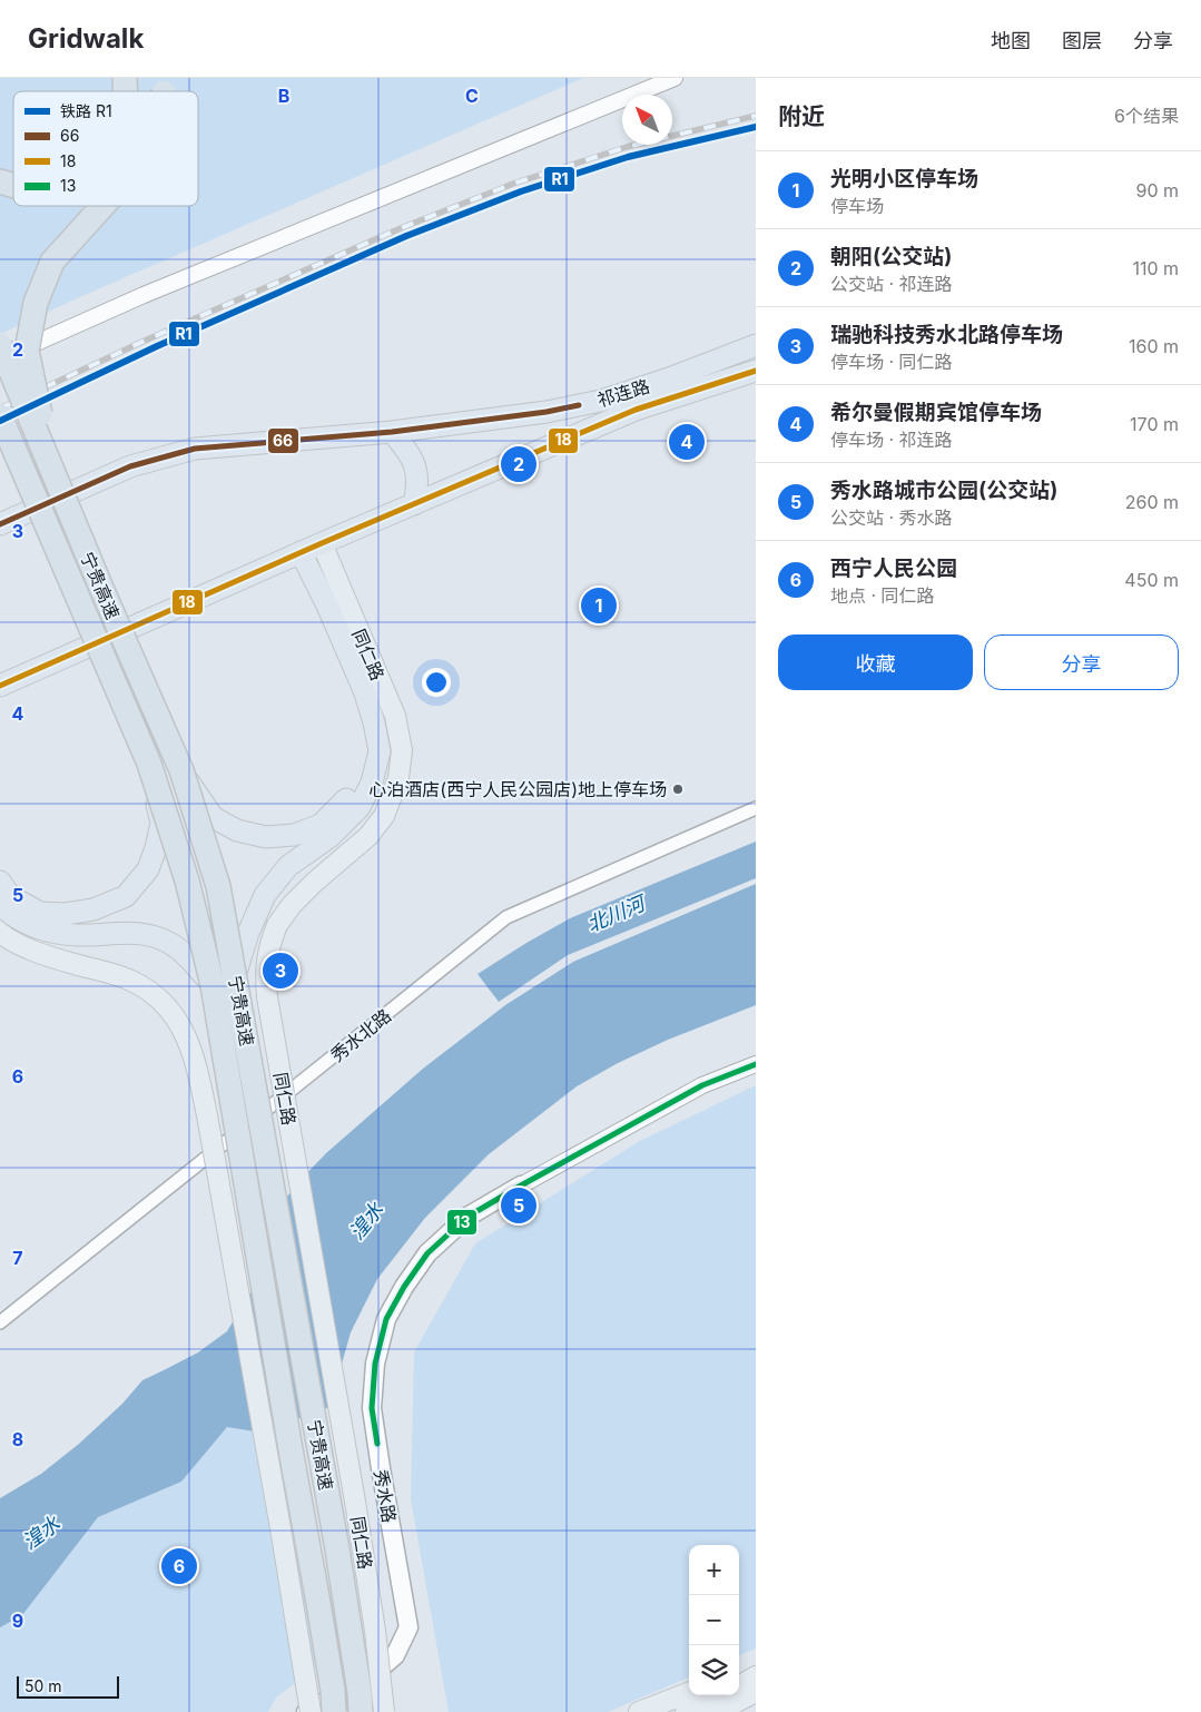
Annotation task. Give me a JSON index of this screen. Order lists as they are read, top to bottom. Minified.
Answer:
{"streets":{"highway":["祁连路","宁贵高速"],"main road":["同仁路","秀水路"],"street":["秀水北路"]},"crossings":[["祁连路","同仁路"]],"water":["北川河","湟水"],"places":["心泊酒店(西宁人民公园店)地上停车场"],"lines":["rail line R1","transit line 18","transit line 66","transit line 13"],"legend":["铁路 R1","66","18","13"],"scale_bar":"50 m","north":"top left","page":{"header":"Gridwalk","nav":["地图","图层","分享"],"heading":["附近","6个结果"],"list":[{"mark":"1","name":"光明小区停车场","note":"停车场","value":"90 m"},{"mark":"2","name":"朝阳(公交站)","note":"公交站 · 祁连路","value":"110 m"},{"mark":"3","name":"瑞驰科技秀水北路停车场","note":"停车场 · 同仁路","value":"160 m"},{"mark":"4","name":"希尔曼假期宾馆停车场","note":"停车场 · 祁连路","value":"170 m"},{"mark":"5","name":"秀水路城市公园(公交站)","note":"公交站 · 秀水路","value":"260 m"},{"mark":"6","name":"西宁人民公园","note":"地点 · 同仁路","value":"450 m"}],"pins":["4","2","1","3","5","6"],"buttons":["收藏","分享"],"map_buttons":["+","−"],"scale":"50 m"},"grid":{"columns":["B","C"],"rows":["2","3","4","5","6","7","8","9"]}}
